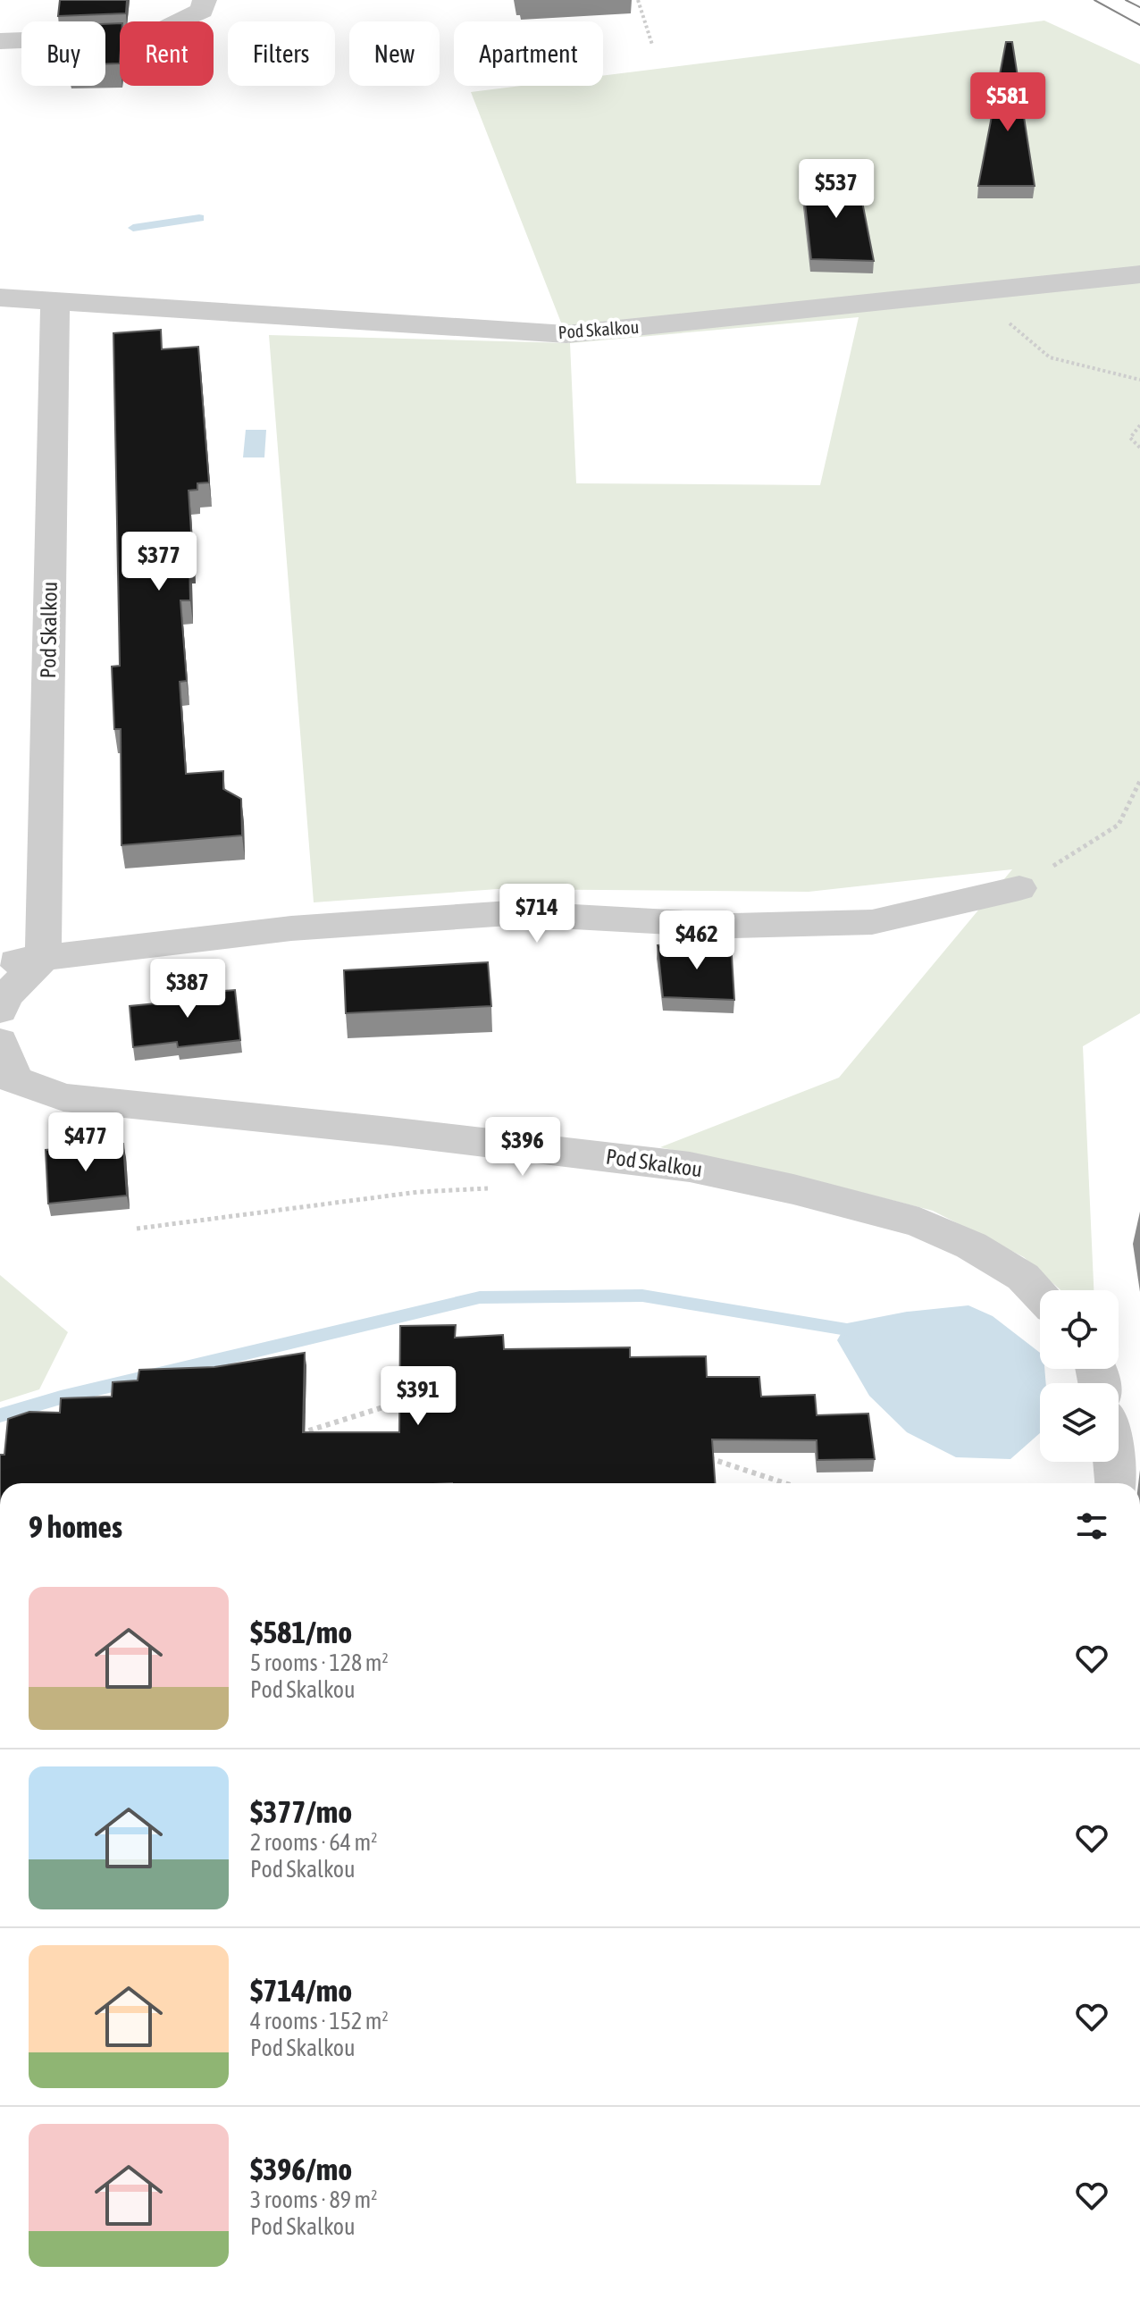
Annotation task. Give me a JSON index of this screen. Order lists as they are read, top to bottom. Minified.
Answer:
{"streets":{"street":["Pod Skalkou"]},"page":{"chip":["Buy","Rent","Filters","New","Apartment"],"price":["$581","$537","$377","$714","$462","$387","$477","$396","$391"],"heading":"9 homes","list":[{"name":"$581/mo","note":"5 rooms · 128 m² · Pod Skalkou"},{"name":"$377/mo","note":"2 rooms · 64 m² · Pod Skalkou"},{"name":"$714/mo","note":"4 rooms · 152 m² · Pod Skalkou"},{"name":"$396/mo","note":"3 rooms · 89 m² · Pod Skalkou"}]}}
